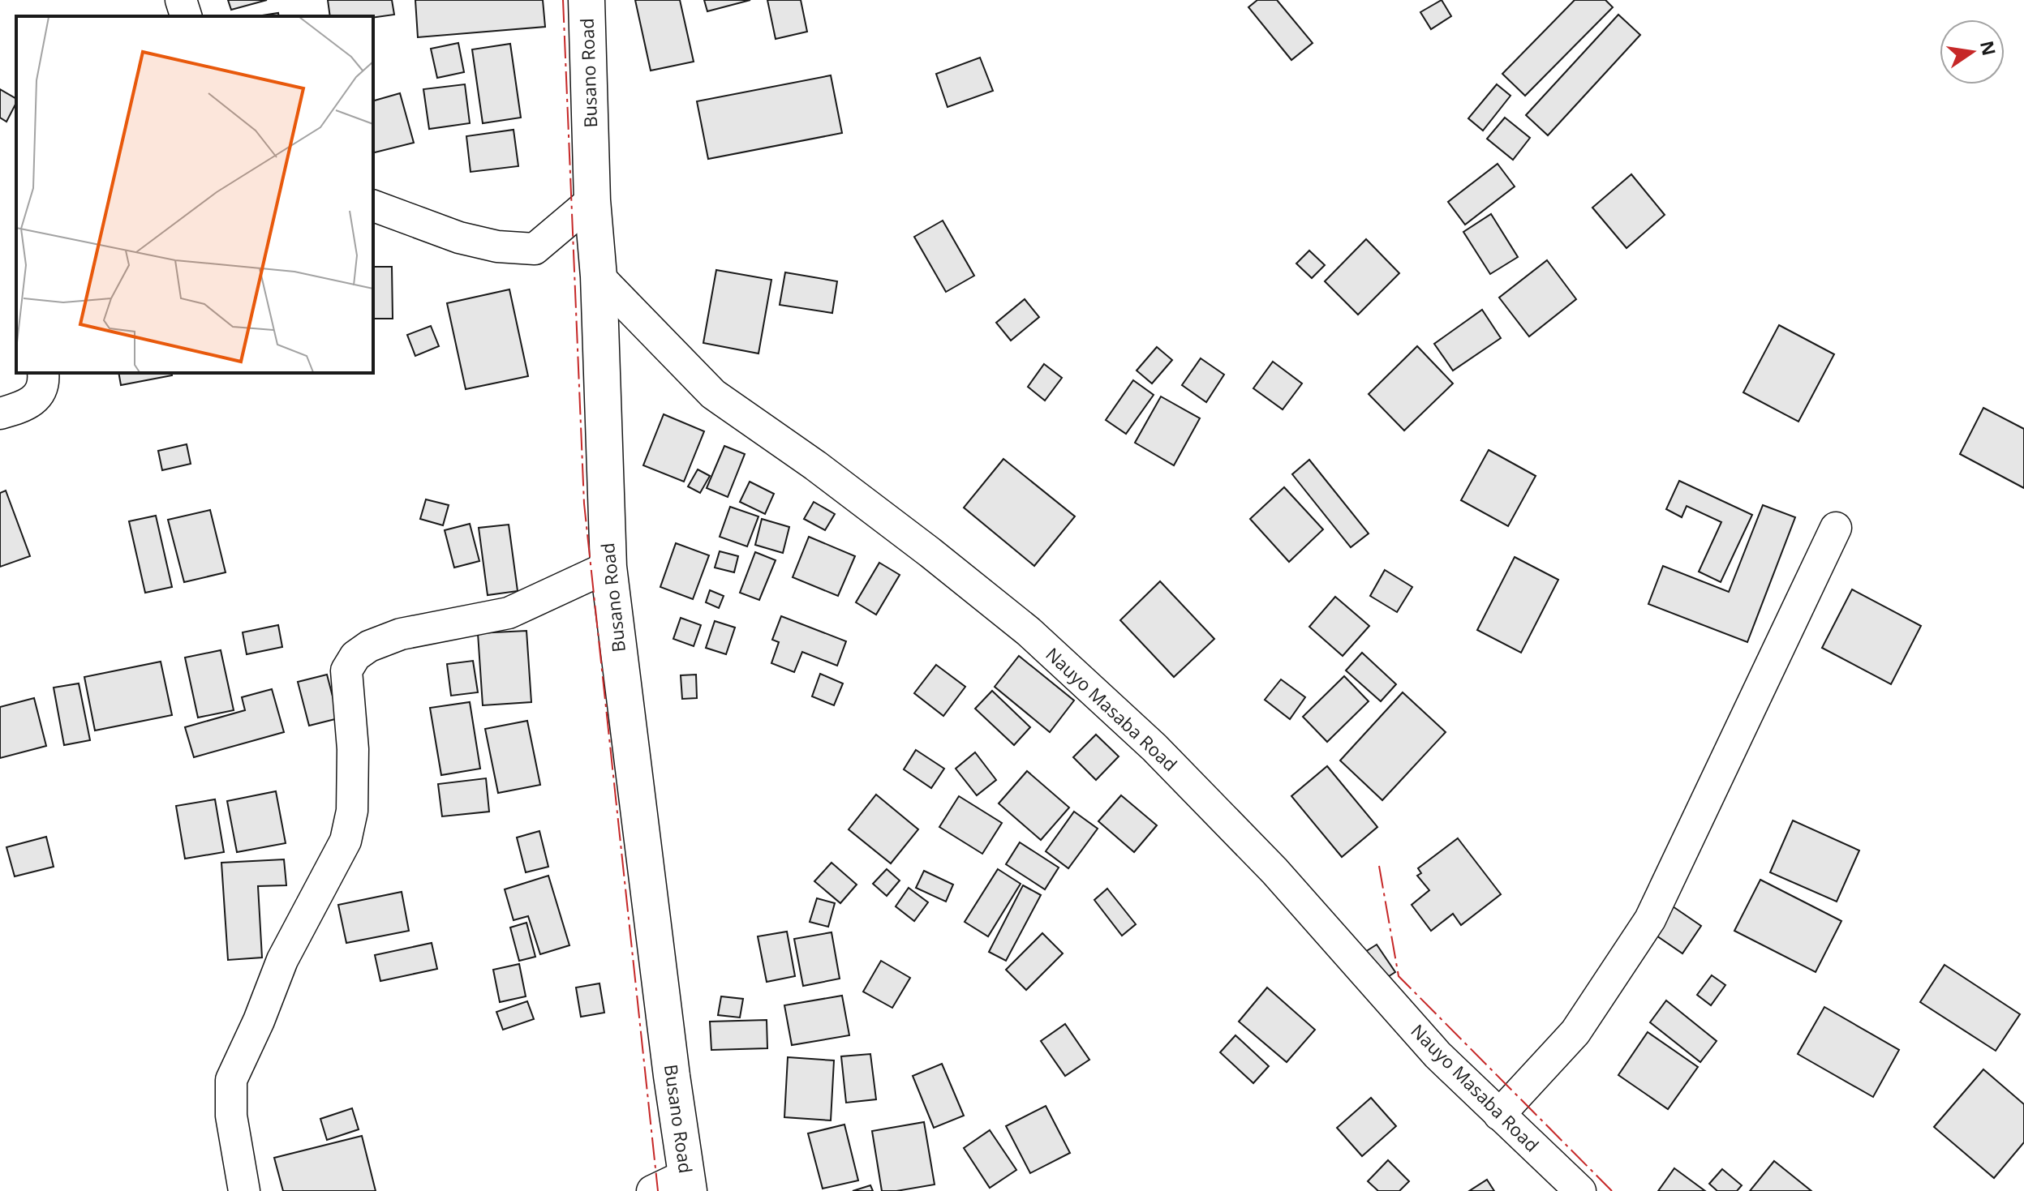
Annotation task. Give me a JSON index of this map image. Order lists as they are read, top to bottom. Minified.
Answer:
{"streets":{"street":["Busano Road","Nauyo Masaba Road"]},"crossings":[["Busano Road","Nauyo Masaba Road"]],"north":"right"}
